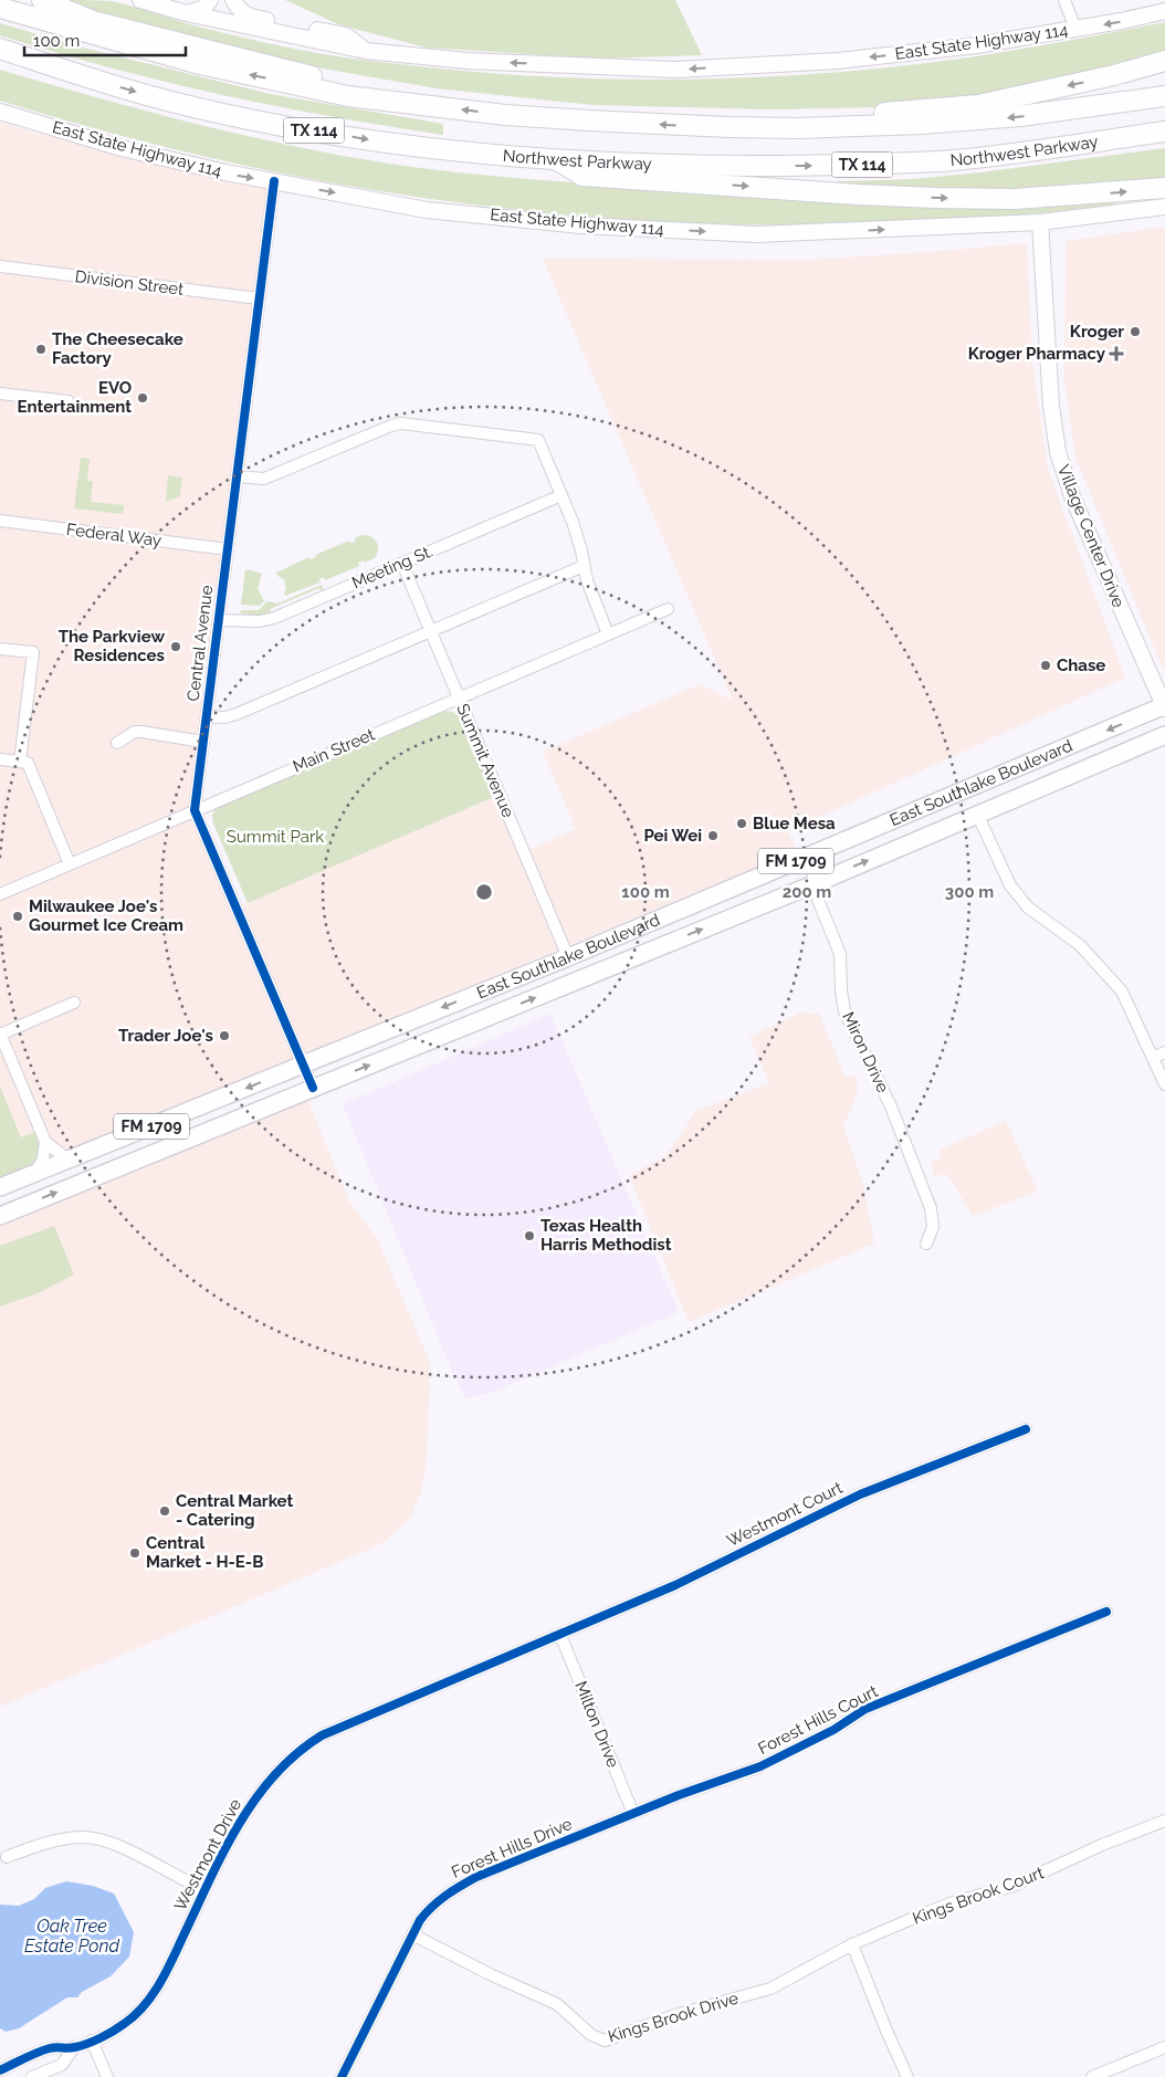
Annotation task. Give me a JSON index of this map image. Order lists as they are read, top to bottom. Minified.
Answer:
{"streets":{"highway":["TX 114","Northwest Parkway"],"main road":["East State Highway 114","Village Center Drive","East Southlake Boulevard","FM 1709"],"street":["Division Street","Federal Way","Meeting St.","Central Avenue","Main Street","Summit Avenue","Miron Drive","Westmont Court","Forest Hills Court","Milton Drive","Forest Hills Drive","Westmont Drive","Kings Brook Court","Kings Brook Drive"]},"crossings":[["East State Highway 114","Village Center Drive"],["East State Highway 114","Central Avenue"],["Division Street","Central Avenue"],["Federal Way","Central Avenue"],["Village Center Drive","East Southlake Boulevard"],["Meeting St.","Central Avenue"],["Meeting St.","Summit Avenue"],["Central Avenue","Main Street"],["Main Street","Summit Avenue"],["Summit Avenue","East Southlake Boulevard"],["East Southlake Boulevard","Miron Drive"],["Westmont Court","Milton Drive"],["Westmont Court","Westmont Drive"],["Forest Hills Court","Milton Drive"],["Forest Hills Court","Forest Hills Drive"],["Milton Drive","Forest Hills Drive"],["Milton Drive","Westmont Drive"],["Forest Hills Drive","Kings Brook Drive"],["Kings Brook Court","Kings Brook Drive"]],"water":["Oak Tree Estate Pond"],"parks":["Summit Park"],"places":{"other":["Kroger","The Cheesecake Factory","EVO Entertainment","The Parkview Residences","Chase","Blue Mesa","Pei Wei","Milwaukee Joe's Gourmet Ice Cream","Trader Joe's","Texas Health Harris Methodist","Central Market - Catering","Central Market - H-E-B"],"health":["Kroger Pharmacy"]},"scale_bar":"100 m","rings":["100 m","200 m","300 m"]}
